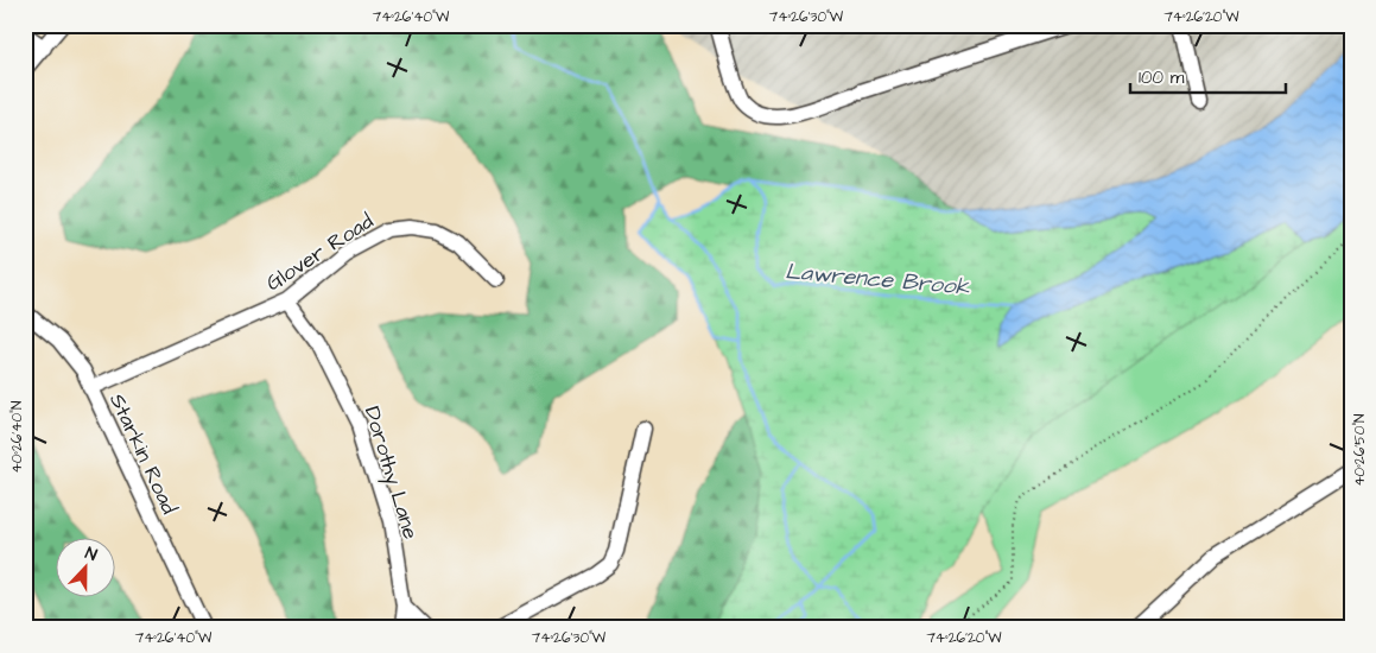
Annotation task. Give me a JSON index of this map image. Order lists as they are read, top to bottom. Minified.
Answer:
{"streets":{"street":["Glover Road","Starkin Road","Dorothy Lane"]},"crossings":[["Glover Road","Starkin Road"],["Glover Road","Dorothy Lane"]],"water":["Lawrence Brook"],"scale_bar":"100 m","north":"top","coordinates":["74°26'40\"W","74°26'30\"W","74°26'20\"W","40°26'40\"N","40°26'50\"N"]}
